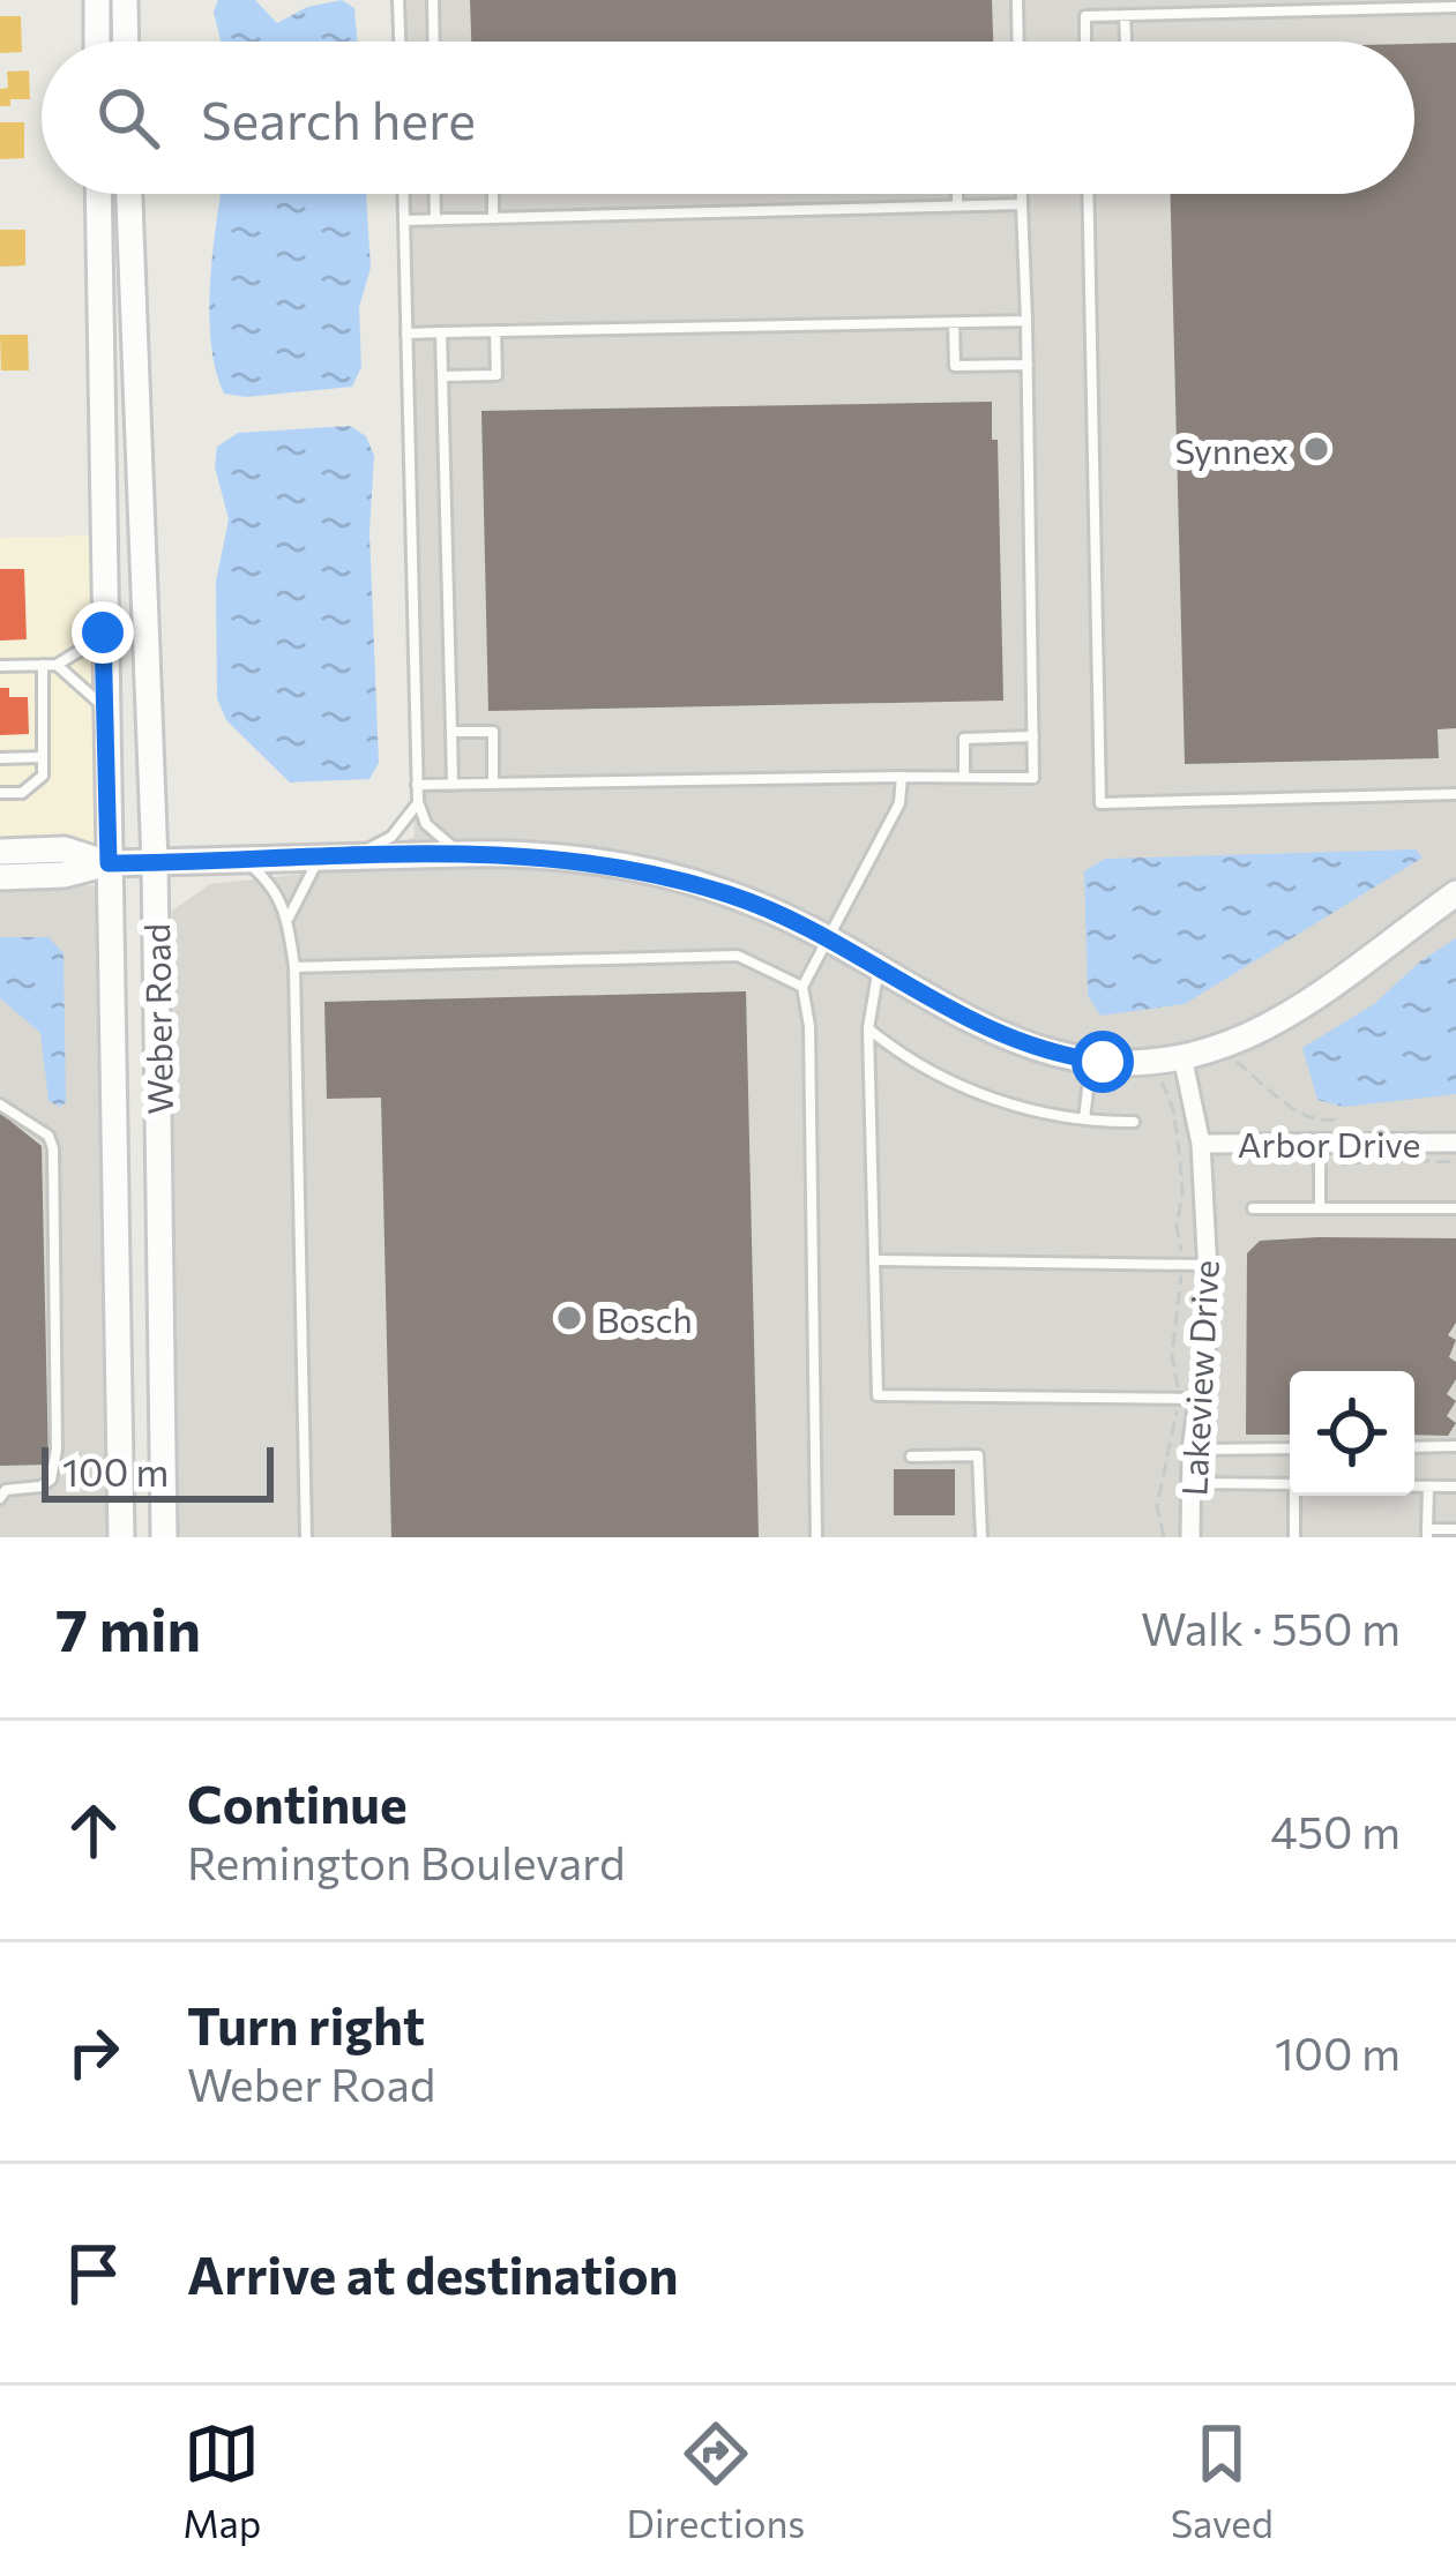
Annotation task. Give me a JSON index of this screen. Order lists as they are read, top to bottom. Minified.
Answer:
{"streets":{"main road":["Weber Road"],"street":["Arbor Drive","Lakeview Drive"]},"crossings":[["Arbor Drive","Lakeview Drive"]],"places":["Synnex","Bosch"],"scale_bar":"100 m","page":{"search":"Search here","scale":"100 m","heading":["7 min","Walk · 550 m"],"list":[["Continue","Remington Boulevard","450 m"],["Turn right","Weber Road","100 m"],"Arrive at destination"],"nav":["Map","Directions","Saved"]}}
